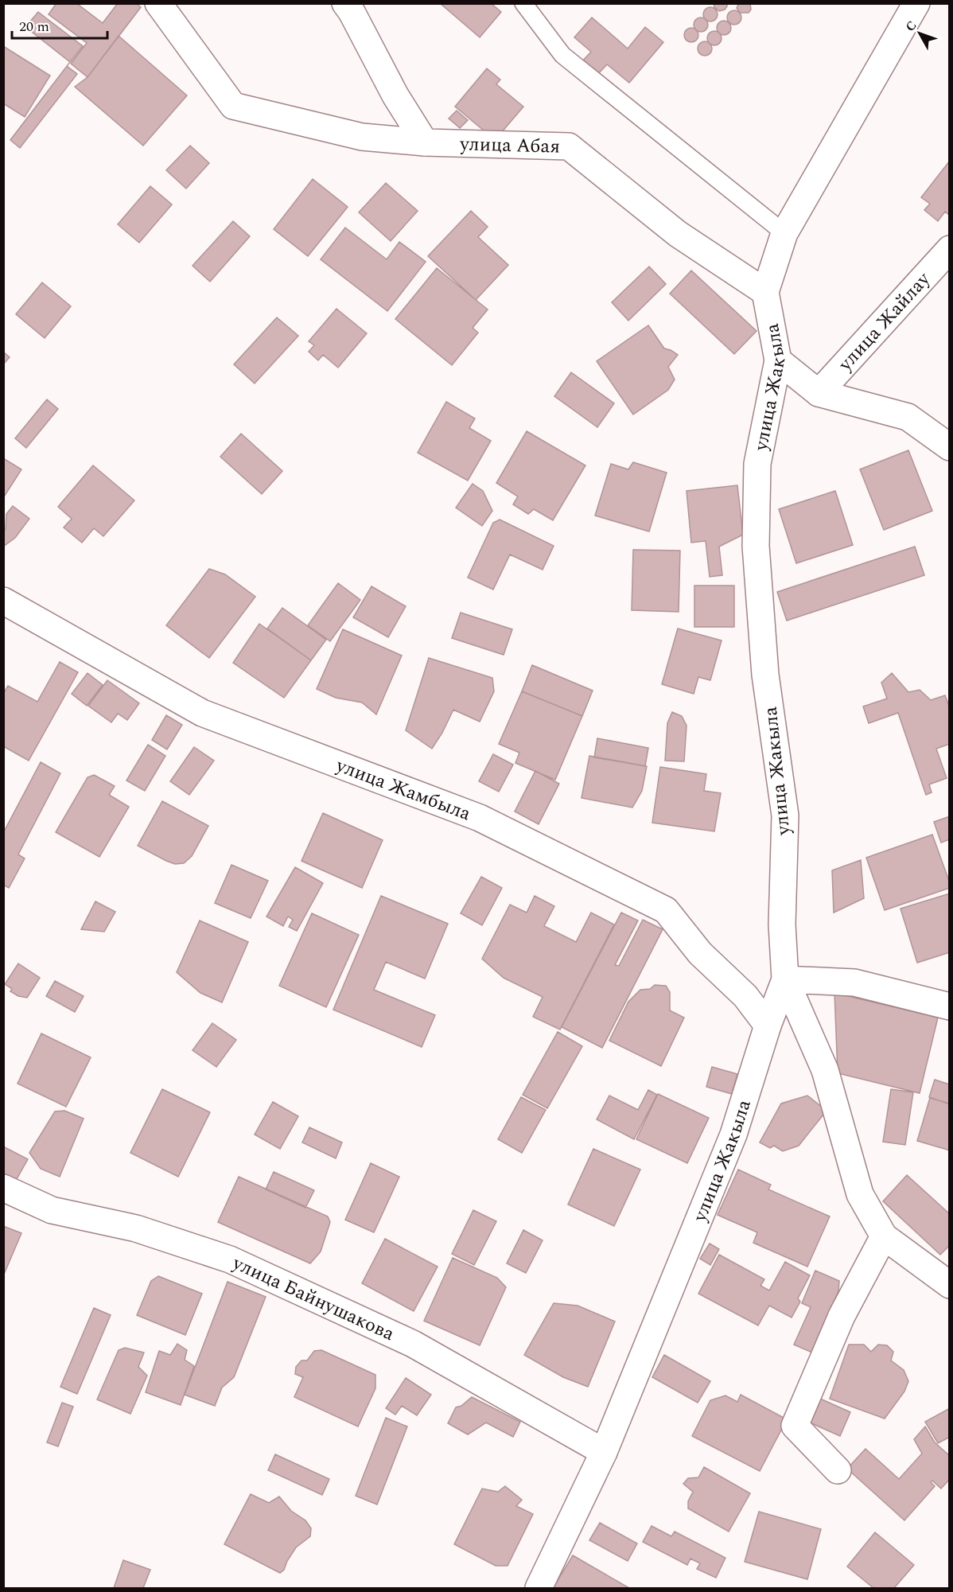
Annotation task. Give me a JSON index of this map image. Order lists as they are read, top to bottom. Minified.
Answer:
{"streets":{"street":["улица Абая","улица Жайлау","улица Жакыла","улица Жамбыла","улица Байнушакова"]},"crossings":[["улица Абая","улица Жакыла"],["улица Жакыла","улица Жамбыла"],["улица Жакыла","улица Байнушакова"]],"scale_bar":"20 m","north":"top left"}
